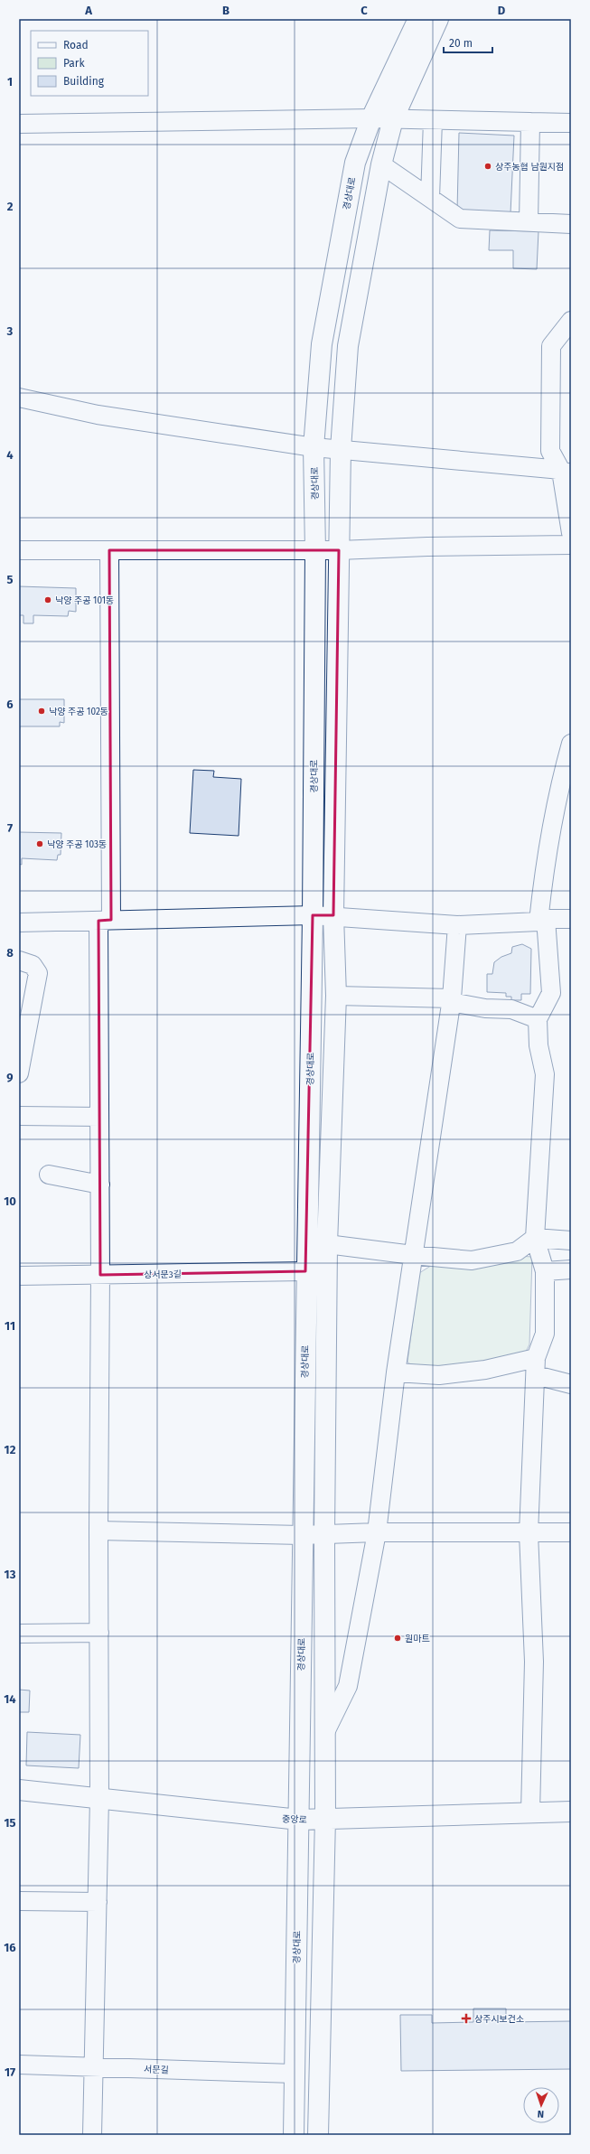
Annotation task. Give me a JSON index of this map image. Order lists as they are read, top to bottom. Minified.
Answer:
{"streets":{"main road":["경상대로","중앙로"],"street":["상서문3길","서문길"]},"crossings":[["경상대로","상서문3길"],["경상대로","중앙로"],["경상대로","서문길"]],"places":{"other":["상주농협 남원지점","낙양 주공 101동","낙양 주공 102동","낙양 주공 103동","원마트"],"health":["상주시보건소"]},"legend":["Road","Park","Building"],"scale_bar":"20 m","north":"bottom","grid":{"columns":["A","B","C","D"],"rows":["1","2","3","4","5","6","7","8","9","10","11","12","13","14","15","16","17"]}}
